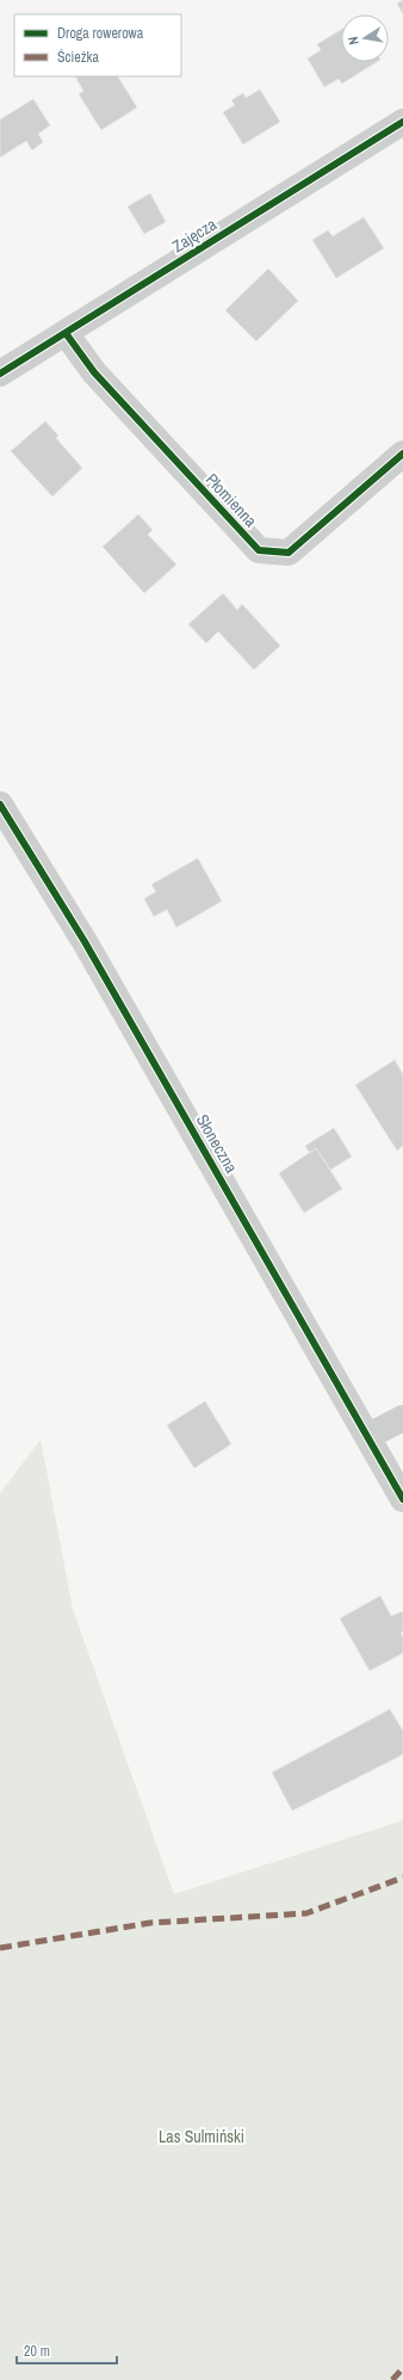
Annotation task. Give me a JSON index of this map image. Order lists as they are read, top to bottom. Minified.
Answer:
{"streets":{"street":["Zajęcza","Płomienna","Słoneczna"]},"crossings":[["Zajęcza","Płomienna"]],"parks":["Las Sulmiński"],"legend":["Droga rowerowa","Ścieżka"],"scale_bar":"20 m","north":"left"}
